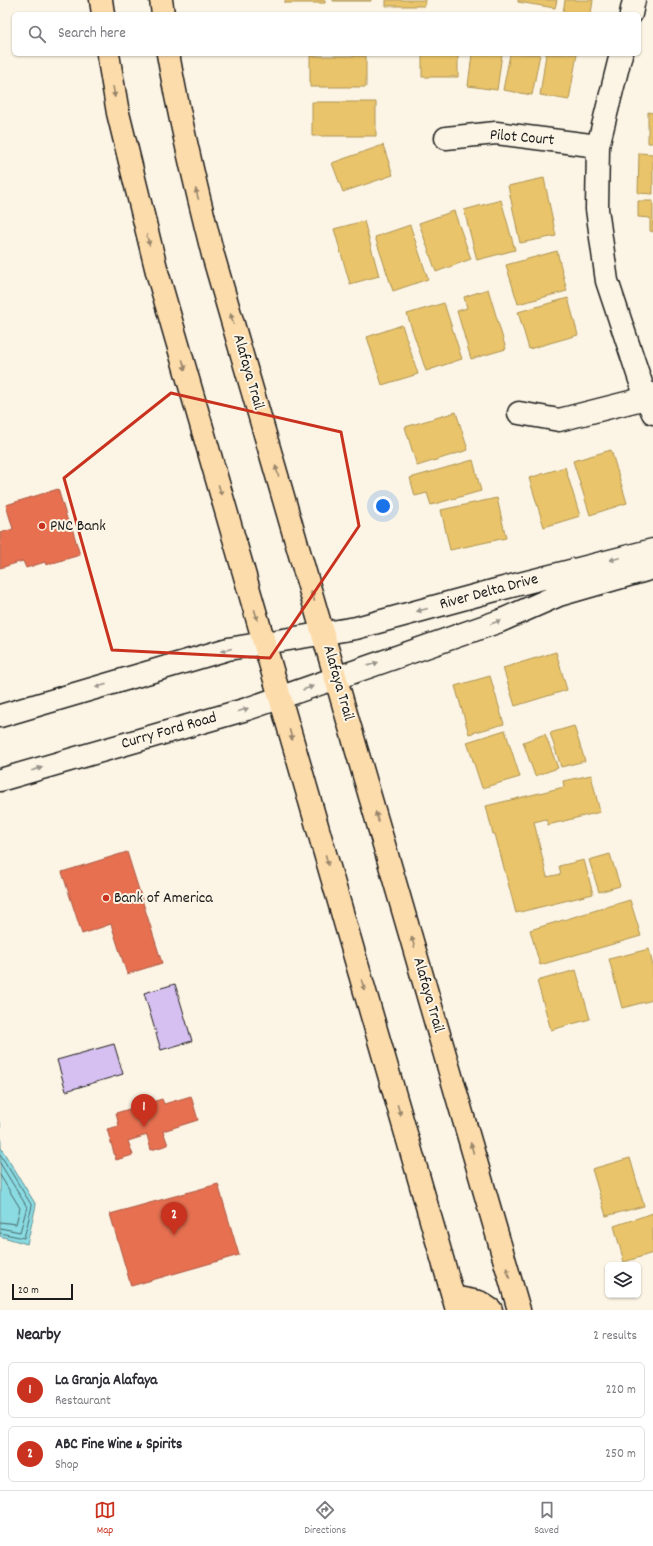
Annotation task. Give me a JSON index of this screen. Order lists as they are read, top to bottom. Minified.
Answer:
{"streets":{"main road":["Alafaya Trail"],"street":["Pilot Court","River Delta Drive","Curry Ford Road"]},"crossings":[["Alafaya Trail","River Delta Drive"],["Alafaya Trail","Curry Ford Road"],["River Delta Drive","Curry Ford Road"]],"places":["PNC Bank","Bank of America"],"scale_bar":"20 m","page":{"search":"Search here","pins":["1","2"],"scale":"20 m","heading":["Nearby","2 results"],"list":[{"mark":"1","name":"La Granja Alafaya","note":"Restaurant","value":"220 m"},{"mark":"2","name":"ABC Fine Wine & Spirits","note":"Shop","value":"250 m"}],"nav":["Map","Directions","Saved"]}}
